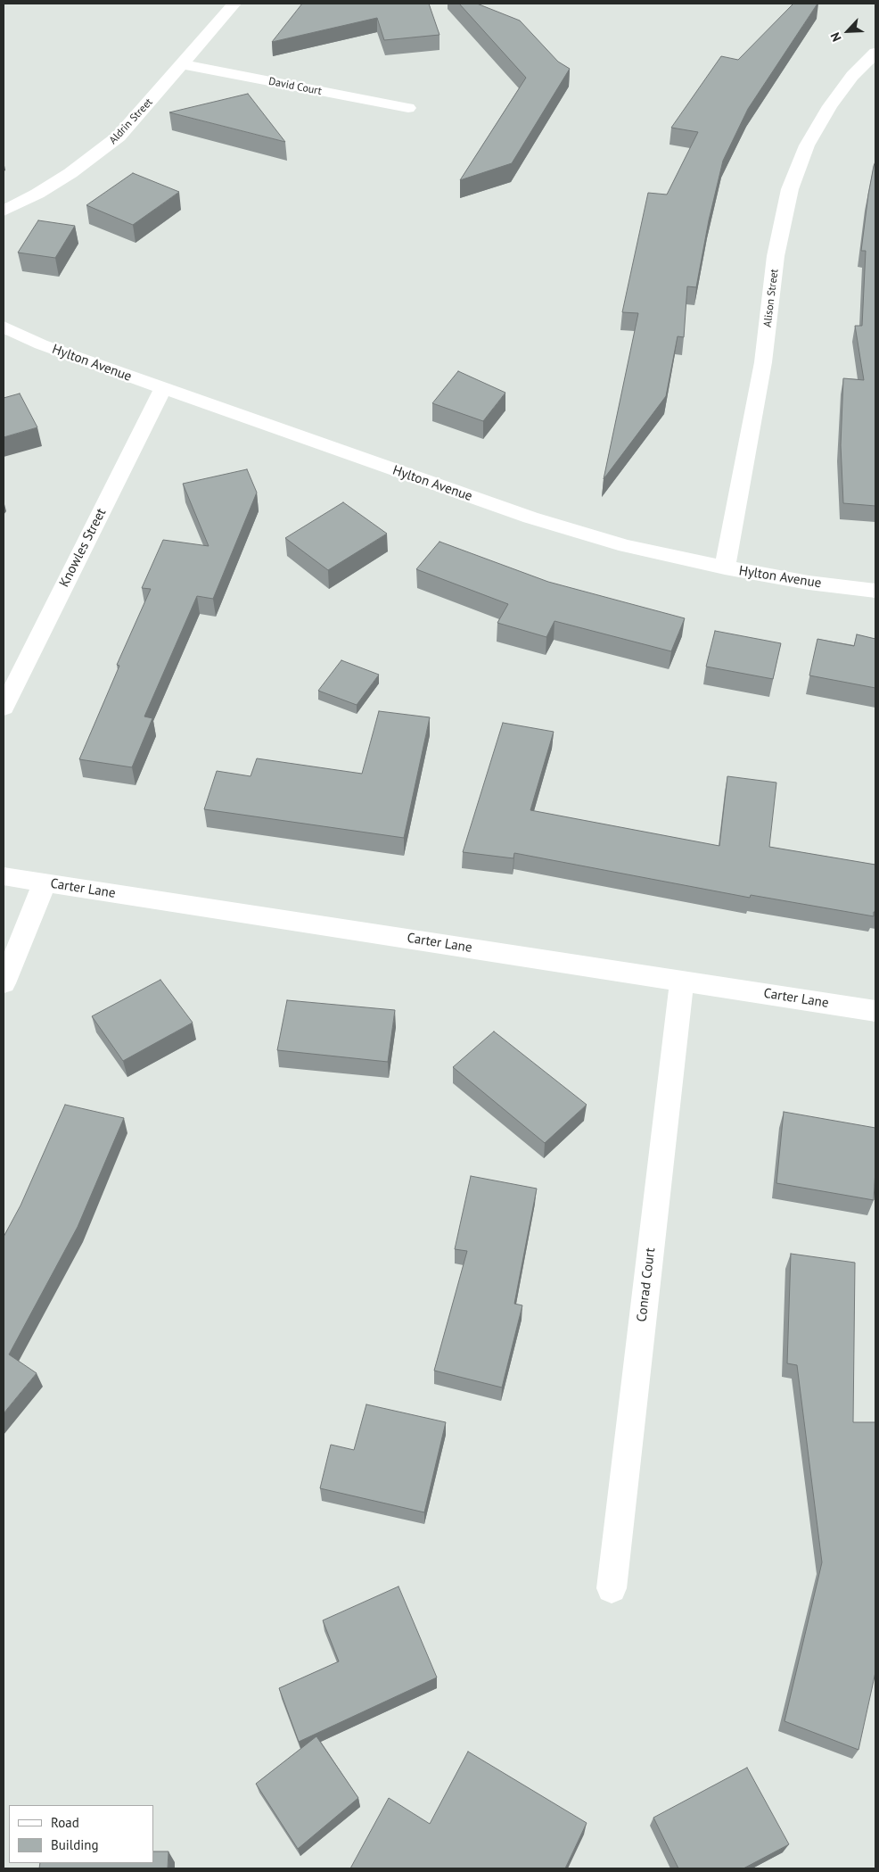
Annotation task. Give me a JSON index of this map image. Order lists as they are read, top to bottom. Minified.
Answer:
{"streets":{"street":["David Court","Aldrin Street","Alison Street","Hylton Avenue","Knowles Street","Carter Lane","Conrad Court"]},"crossings":[["David Court","Aldrin Street"],["Alison Street","Hylton Avenue"],["Hylton Avenue","Knowles Street"],["Carter Lane","Conrad Court"]],"legend":["Road","Building"],"north":"bottom left"}
